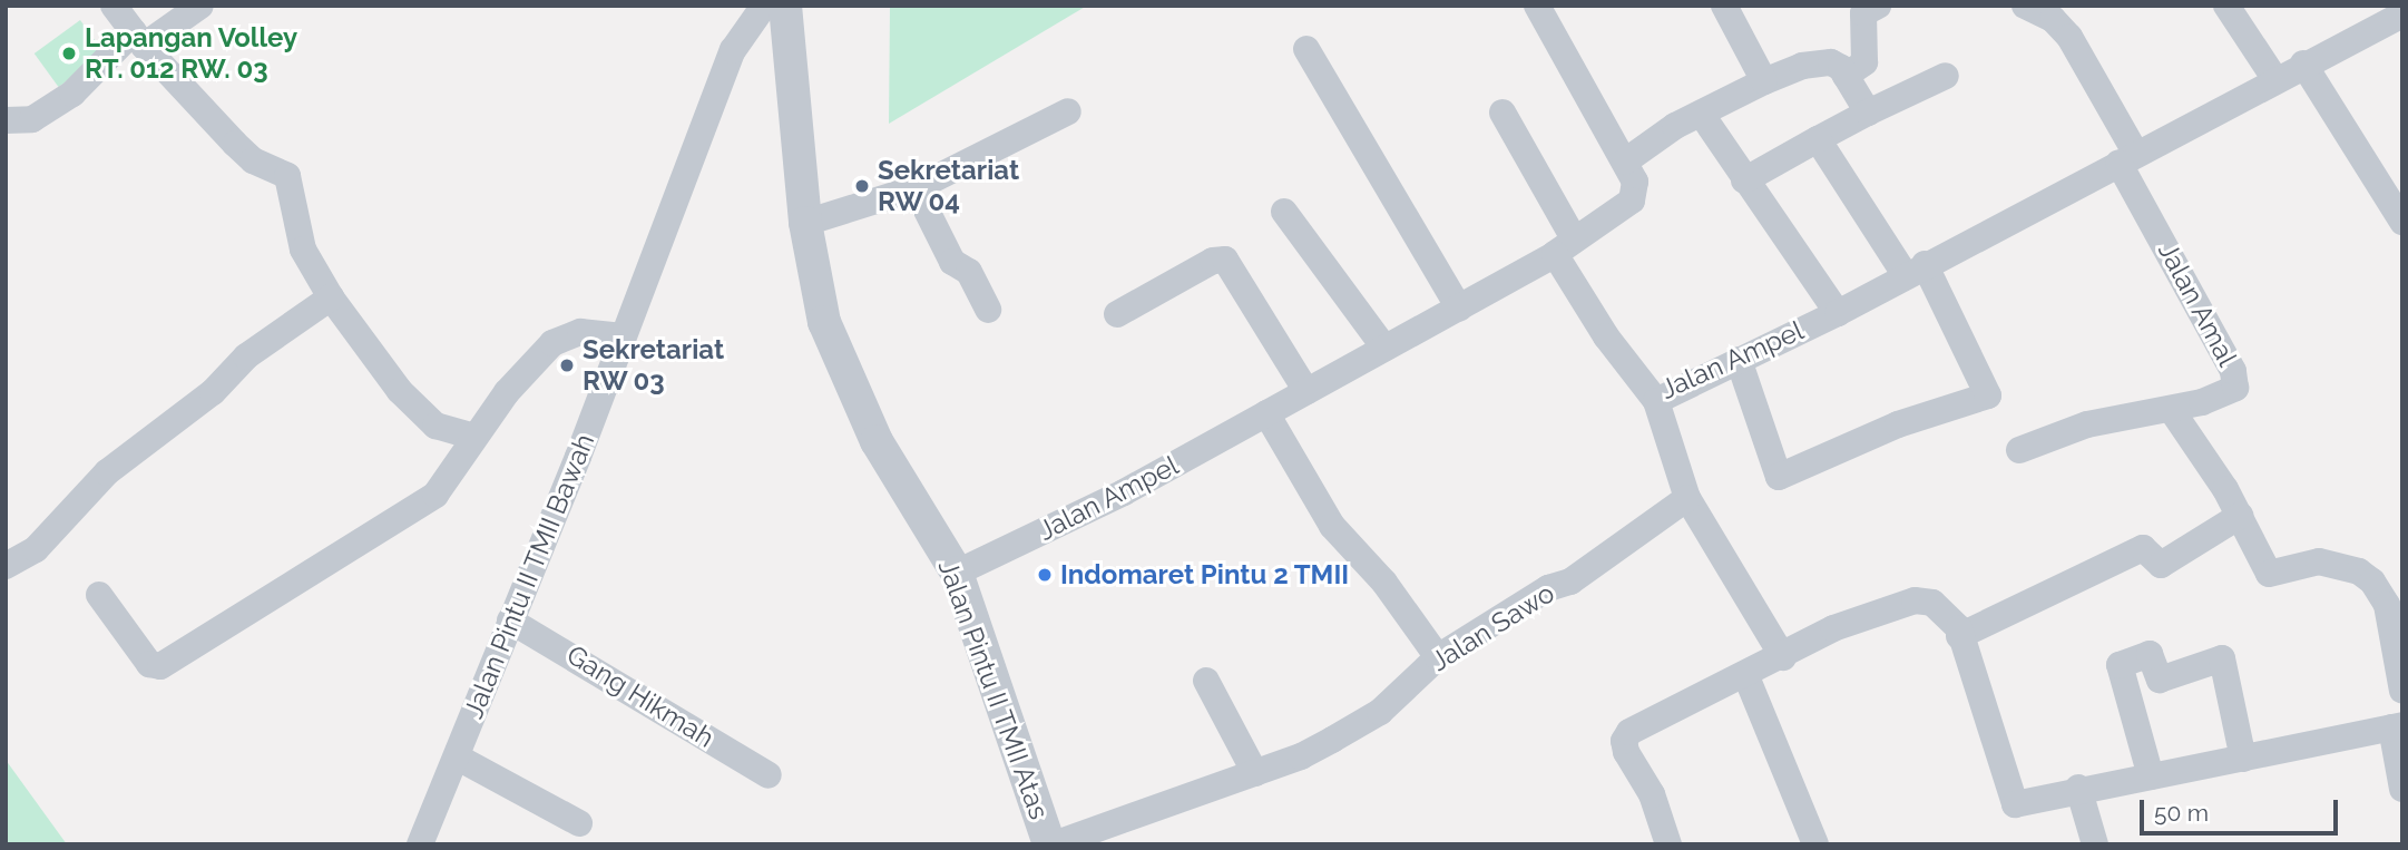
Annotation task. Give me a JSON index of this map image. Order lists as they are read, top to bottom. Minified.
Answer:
{"streets":{"street":["Jalan Amal","Jalan Ampel","Jalan Pintu II TMII Bawah","Jalan Sawo","Jalan Pintu II TMII Atas","Gang Hikmah"]},"crossings":[["Jalan Amal","Jalan Ampel"],["Jalan Ampel","Jalan Pintu II TMII Atas"],["Jalan Pintu II TMII Bawah","Gang Hikmah"],["Jalan Sawo","Jalan Pintu II TMII Atas"]],"places":["Lapangan Volley RT. 012 RW. 03","Sekretariat RW 04","Sekretariat RW 03","Indomaret Pintu 2 TMII"],"scale_bar":"50 m"}
